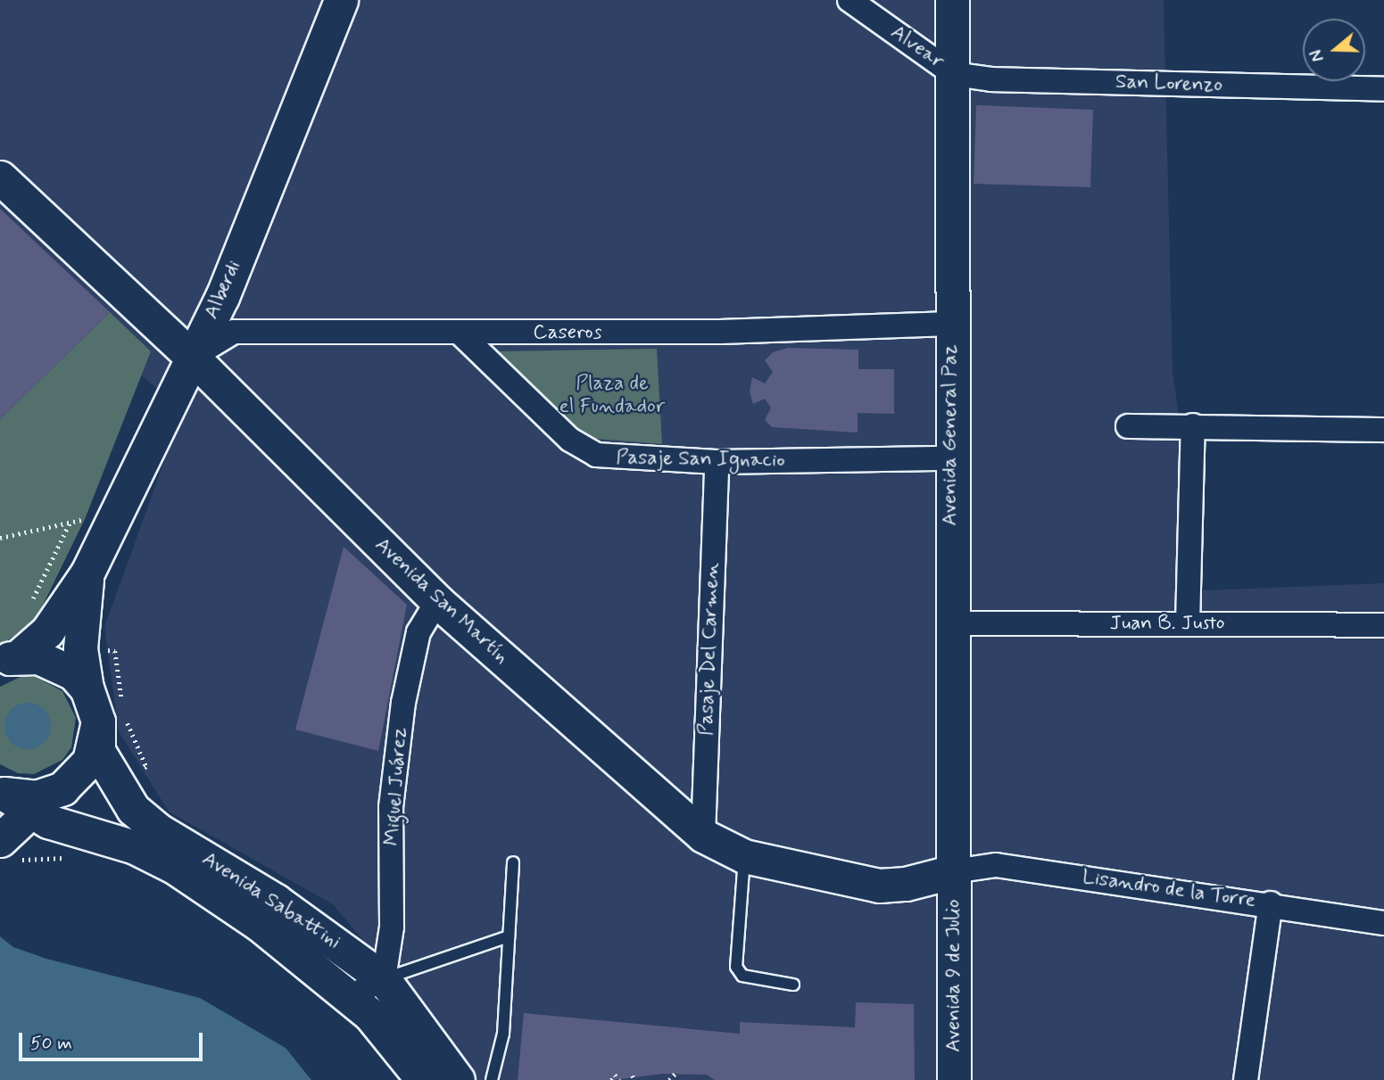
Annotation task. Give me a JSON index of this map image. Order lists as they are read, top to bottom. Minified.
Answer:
{"streets":{"main road":["Alberdi","Avenida General Paz","Avenida San Martín","Avenida Sabattini","Avenida 9 de Julio"],"street":["Alvear","San Lorenzo","Caseros","Pasaje San Ignacio","Juan B. Justo","Pasaje Del Carmen","Miguel Juárez","Lisandro de la Torre"]},"crossings":[["Alvear","San Lorenzo"],["Alvear","Avenida General Paz"],["San Lorenzo","Avenida General Paz"],["Alberdi","Caseros"],["Alberdi","Avenida San Martín"],["Alberdi","Avenida Sabattini"],["Caseros","Avenida General Paz"],["Caseros","Pasaje San Ignacio"],["Caseros","Avenida San Martín"],["Avenida General Paz","Pasaje San Ignacio"],["Avenida General Paz","Avenida San Martín"],["Avenida General Paz","Juan B. Justo"],["Avenida General Paz","Lisandro de la Torre"],["Avenida General Paz","Avenida 9 de Julio"],["Pasaje San Ignacio","Pasaje Del Carmen"],["Avenida San Martín","Pasaje Del Carmen"],["Avenida San Martín","Miguel Juárez"],["Avenida San Martín","Lisandro de la Torre"],["Avenida San Martín","Avenida 9 de Julio"],["Miguel Juárez","Avenida Sabattini"],["Lisandro de la Torre","Avenida 9 de Julio"]],"parks":["Plaza de el Fundador"],"scale_bar":"50 m","north":"left"}
